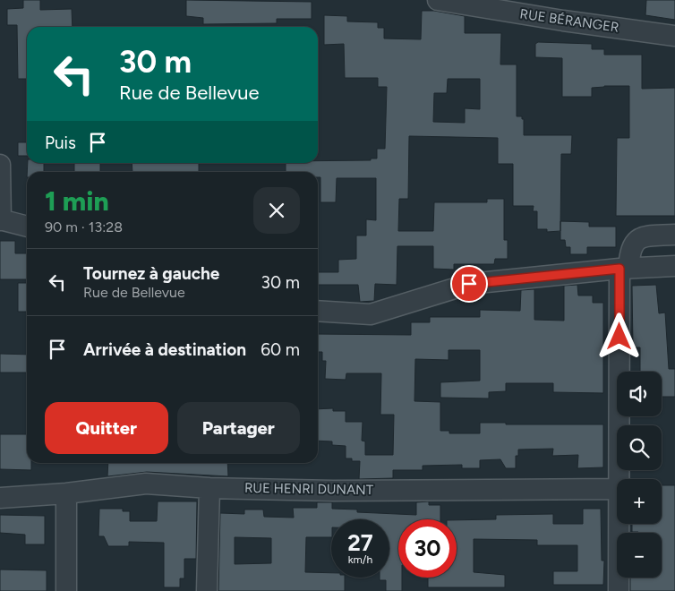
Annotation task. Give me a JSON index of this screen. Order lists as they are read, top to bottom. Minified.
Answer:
{"streets":{"street":["RUE BÉRANGER","RUE HENRI DUNANT"]},"page":{"turn":["30 m","Rue de Bellevue"],"then":"Puis","heading":["1 min","90 m · 13:28"],"list":[{"name":"Tournez à gauche","note":"Rue de Bellevue","value":"30 m"},{"name":"Arrivée à destination","value":"60 m"}],"map_buttons":["+","−"],"buttons":["Quitter","Partager"],"speed":"27 km/h","limit":"30"}}
